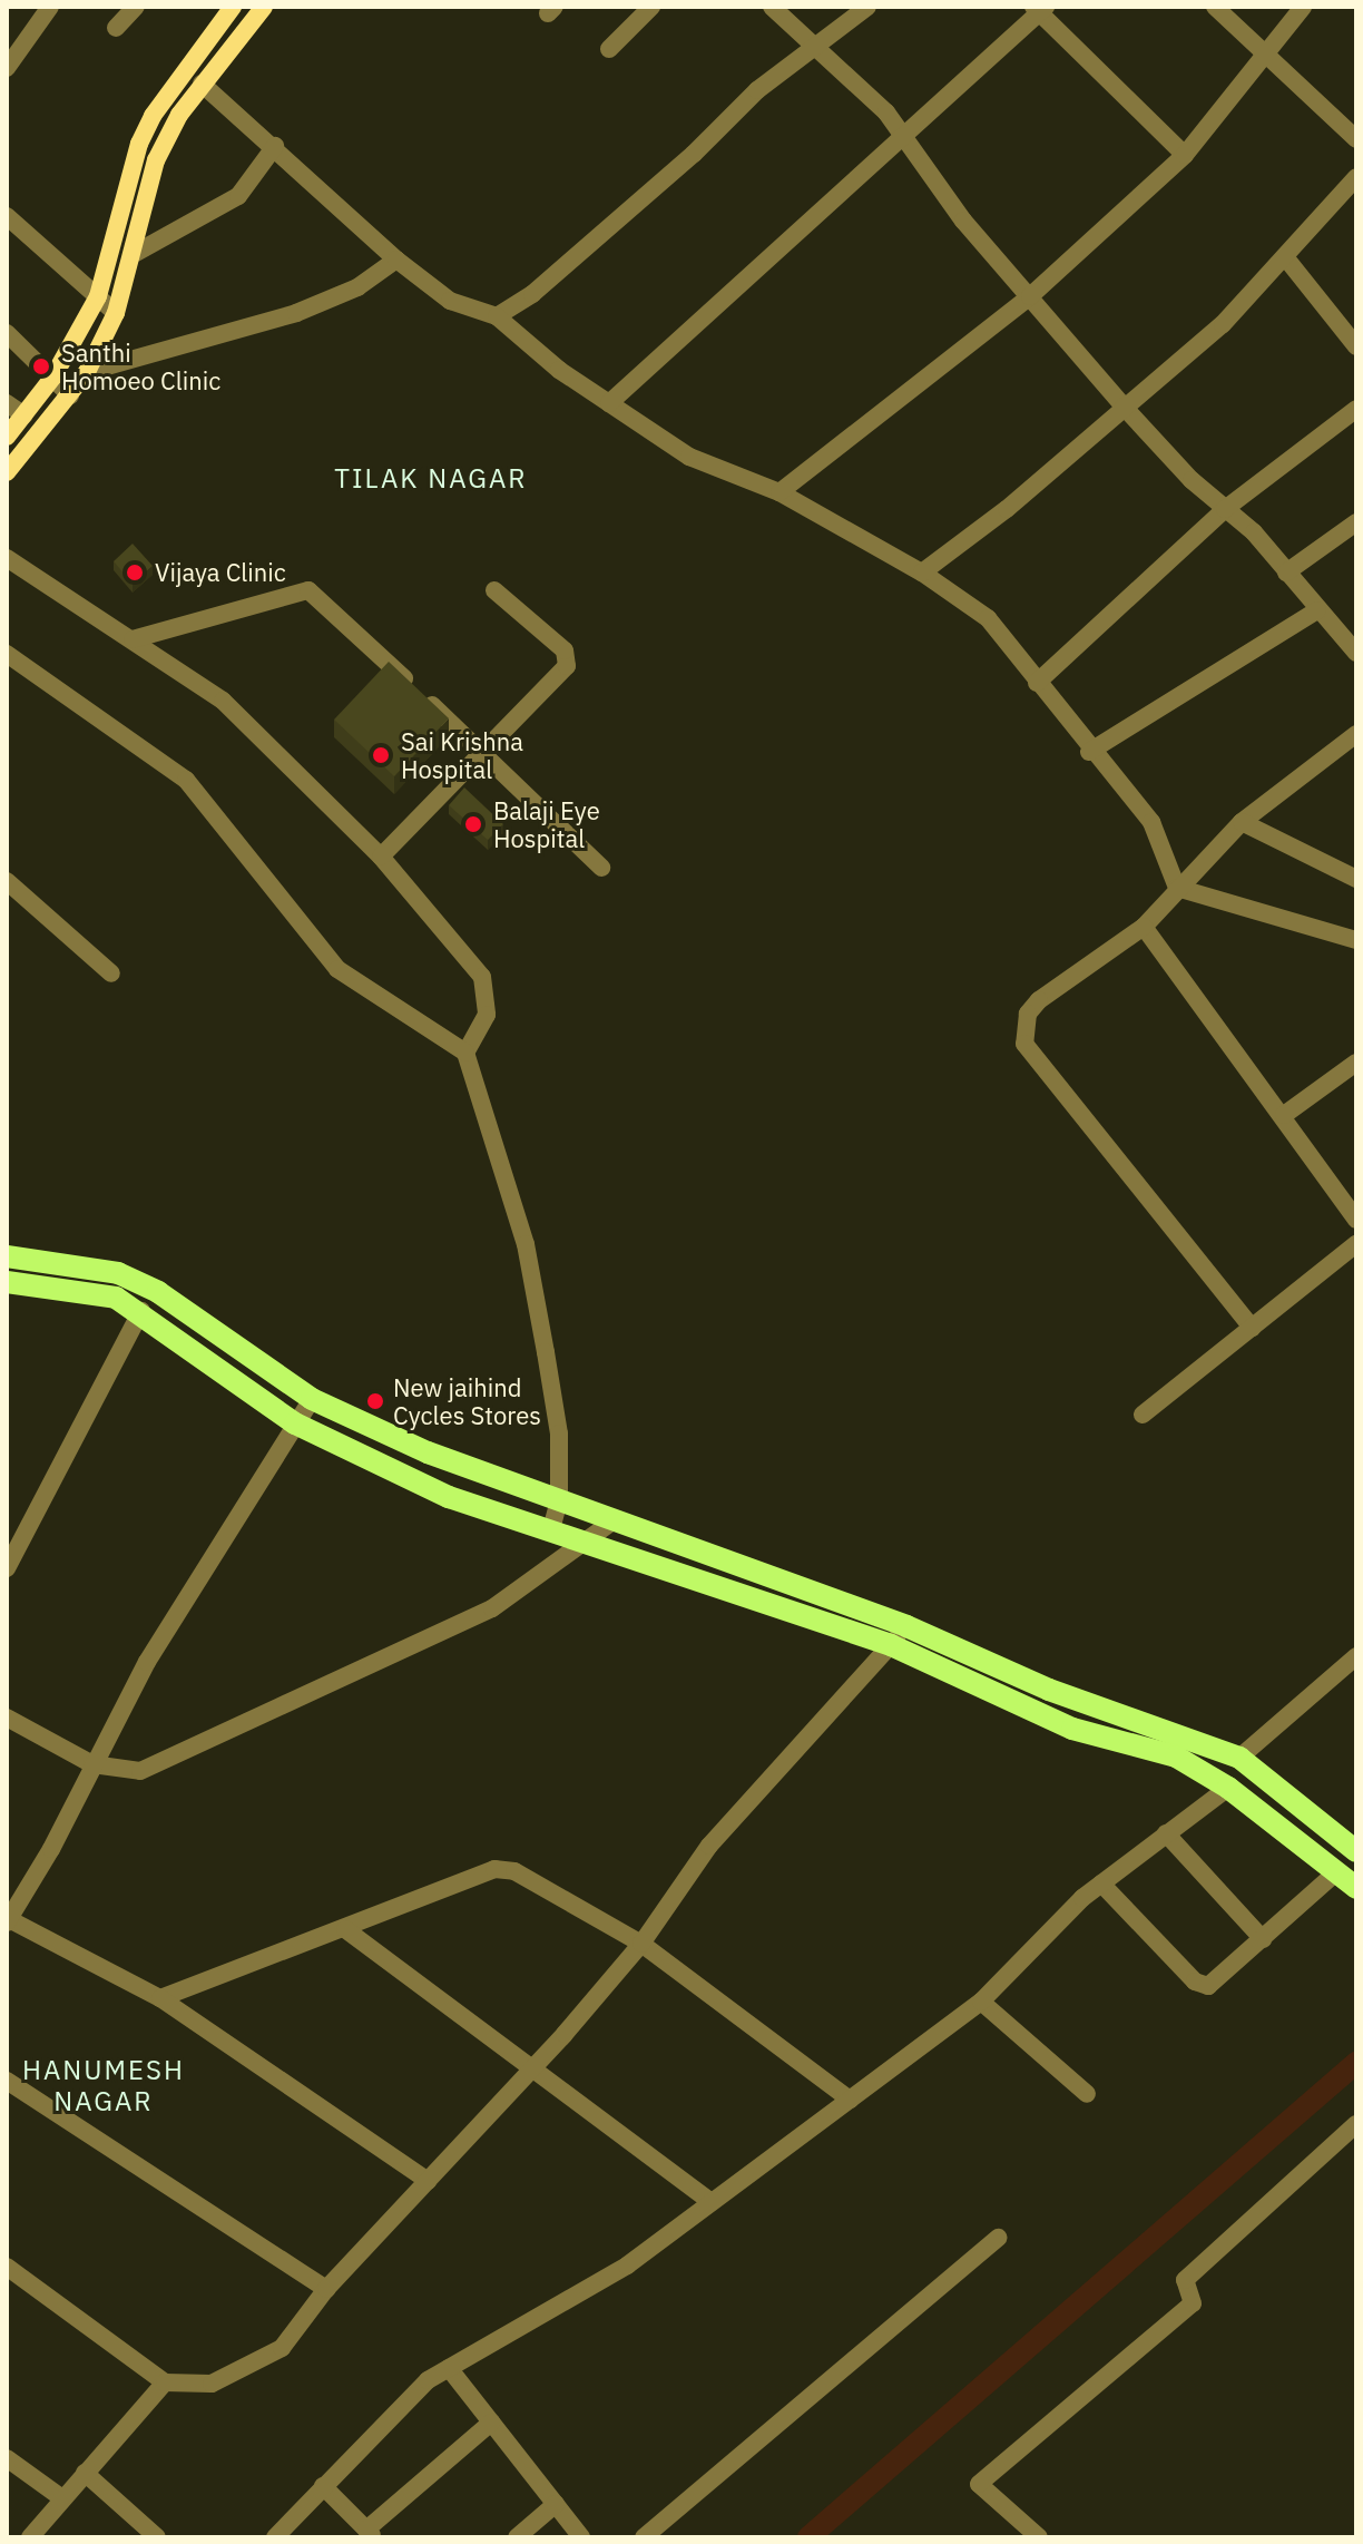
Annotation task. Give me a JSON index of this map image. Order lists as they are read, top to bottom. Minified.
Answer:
{"districts":["TILAK NAGAR","HANUMESH NAGAR"],"places":["Santhi Homoeo Clinic","Vijaya Clinic","Sai Krishna Hospital","Balaji Eye Hospital","New jaihind Cycles Stores"]}
